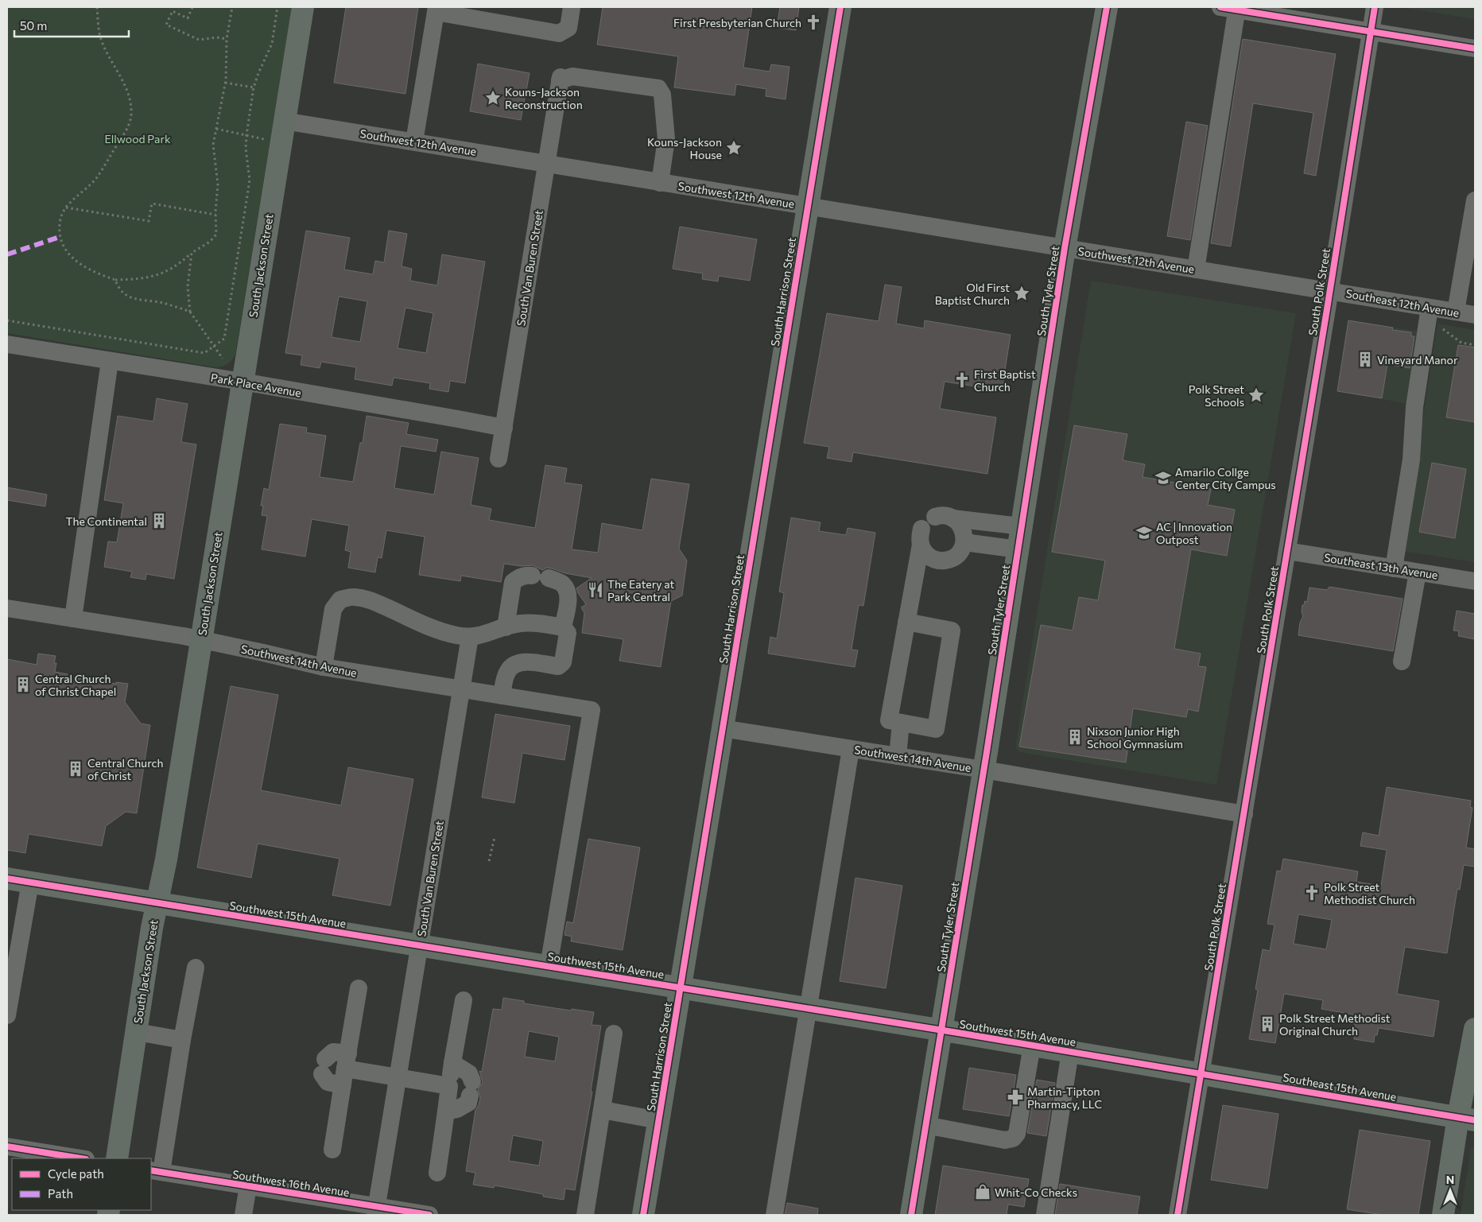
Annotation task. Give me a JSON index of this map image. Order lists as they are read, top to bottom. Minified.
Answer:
{"streets":{"main road":["South Jackson Street","South Tyler Street","South Harrison Street","Southwest 15th Avenue","Southeast 15th Avenue"],"street":["Southwest 12th Avenue","South Van Buren Street","South Polk Street","Southeast 12th Avenue","Park Place Avenue","Southeast 13th Avenue","Southwest 14th Avenue","Southwest 16th Avenue"]},"crossings":[["Southwest 12th Avenue","South Jackson Street"],["Southwest 12th Avenue","South Van Buren Street"],["Southwest 12th Avenue","South Tyler Street"],["Southwest 12th Avenue","South Harrison Street"],["Southwest 12th Avenue","South Polk Street"],["Southwest 12th Avenue","Southeast 12th Avenue"],["South Jackson Street","Park Place Avenue"],["South Jackson Street","Southwest 14th Avenue"],["South Jackson Street","Southwest 15th Avenue"],["South Van Buren Street","Park Place Avenue"],["South Van Buren Street","Southwest 14th Avenue"],["South Van Buren Street","Southwest 15th Avenue"],["South Van Buren Street","Southwest 16th Avenue"],["South Tyler Street","Southwest 14th Avenue"],["South Tyler Street","Southwest 15th Avenue"],["South Harrison Street","Southwest 14th Avenue"],["South Harrison Street","Southwest 15th Avenue"],["South Polk Street","Southeast 12th Avenue"],["South Polk Street","Southeast 13th Avenue"],["South Polk Street","Southwest 14th Avenue"],["South Polk Street","Southwest 15th Avenue"],["South Polk Street","Southeast 15th Avenue"],["Southwest 14th Avenue","Southwest 15th Avenue"],["Southwest 15th Avenue","Southeast 15th Avenue"]],"parks":["Ellwood Park"],"places":{"church":["First Presbyterian Church","First Baptist Church","Polk Street Methodist Church"],"place":["Kouns-Jackson Reconstruction","Kouns-Jackson House","Old First Baptist Church","Polk Street Schools"],"building":["Vineyard Manor","The Continental","Central Church of Christ Chapel","Nixson Junior High School Gymnasium","Central Church of Christ","Polk Street Methodist Original Church"],"school or university":["Amarilo Collge Center City Campus","AC | Innovation Outpost"],"restaurant":["The Eatery at Park Central"],"pharmacy":["Martin-Tipton Pharmacy, LLC"],"shop":["Whit-Co Checks"]},"legend":["Cycle path","Path"],"scale_bar":"50 m","north":"top"}
